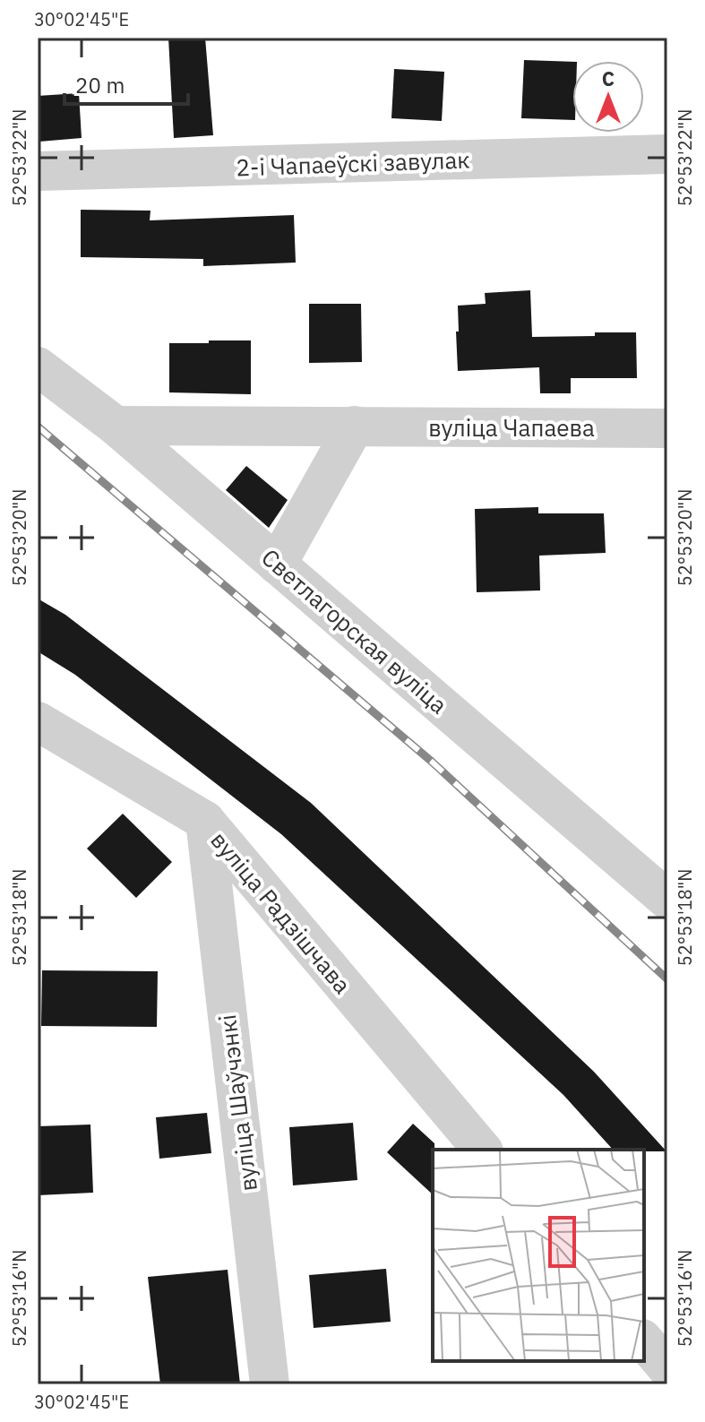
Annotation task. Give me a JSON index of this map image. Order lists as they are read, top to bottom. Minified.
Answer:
{"streets":{"street":["2-і Чапаеўскі завулак","вуліца Чапаева","Светлагорская вуліца","вуліца Радзішчава","вуліца Шаўчэнкі"]},"crossings":[["вуліца Чапаева","Светлагорская вуліца"],["вуліца Радзішчава","вуліца Шаўчэнкі"]],"scale_bar":"20 m","north":"top","coordinates":["30°02'45\"E","52°53'22\"N","52°53'20\"N","52°53'18\"N","52°53'16\"N"]}
